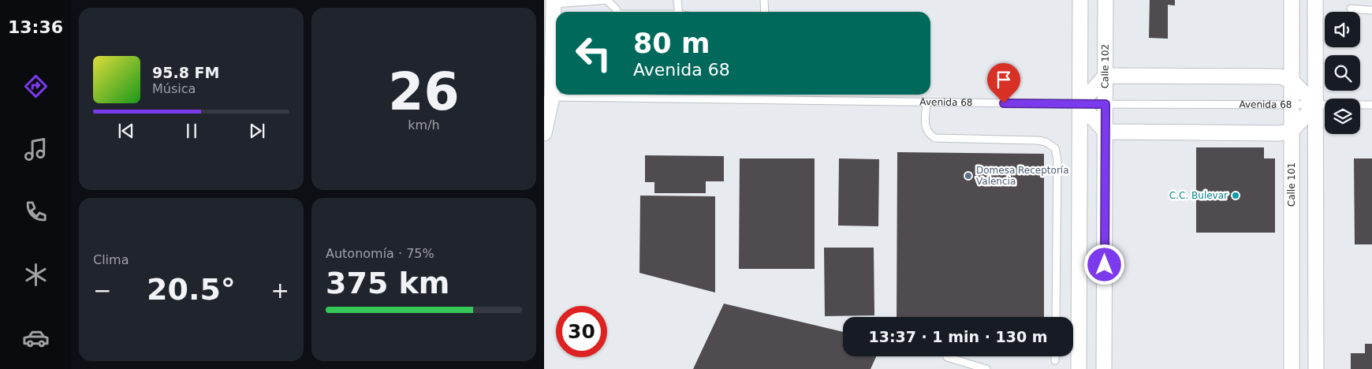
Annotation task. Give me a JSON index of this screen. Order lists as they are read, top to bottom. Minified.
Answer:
{"streets":{"street":["Calle 102","Calle 101"],"lane":["Avenida 68"]},"crossings":[["Calle 102","Avenida 68"],["Avenida 68","Calle 101"]],"places":["Domesa Receptoría Valencia","C.C. Bulevar"],"page":{"tabs":"13:36","tile":[["26","km/h"],"Clima",["Autonomía · 75%","375 km"]],"turn":["80 m","Avenida 68"],"song":["95.8 FM","Música"],"heat":["−","20.5°","+"],"limit":"30","trip":"13:37 · 1 min · 130 m"}}
